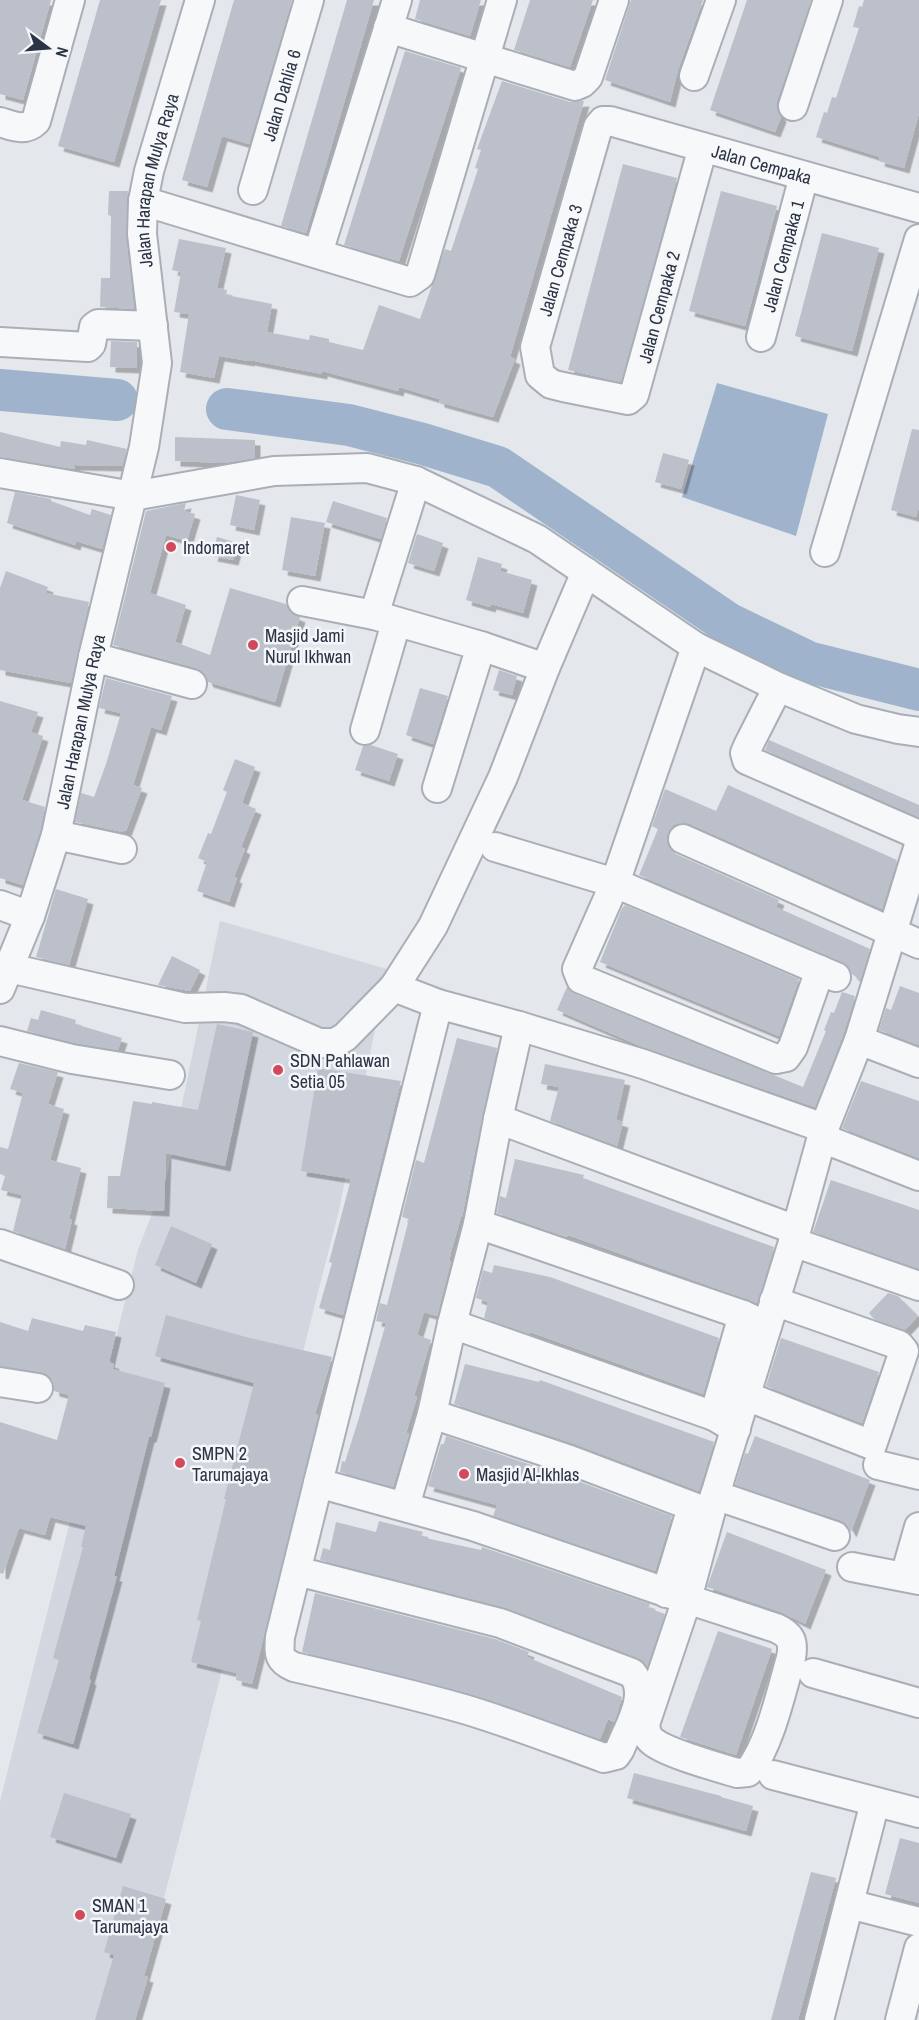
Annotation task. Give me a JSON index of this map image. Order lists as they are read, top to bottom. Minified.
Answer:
{"streets":{"street":["Jalan Dahlia 6","Jalan Cempaka","Jalan Harapan Mulya Raya","Jalan Cempaka 1","Jalan Cempaka 3","Jalan Cempaka 2"]},"crossings":[["Jalan Cempaka","Jalan Cempaka 1"],["Jalan Cempaka","Jalan Cempaka 3"],["Jalan Cempaka","Jalan Cempaka 2"],["Jalan Cempaka 3","Jalan Cempaka 2"]],"places":["Indomaret","Masjid Jami Nurul Ikhwan","SDN Pahlawan Setia 05","SMPN 2 Tarumajaya","Masjid Al-Ikhlas","SMAN 1 Tarumajaya"],"north":"right"}
